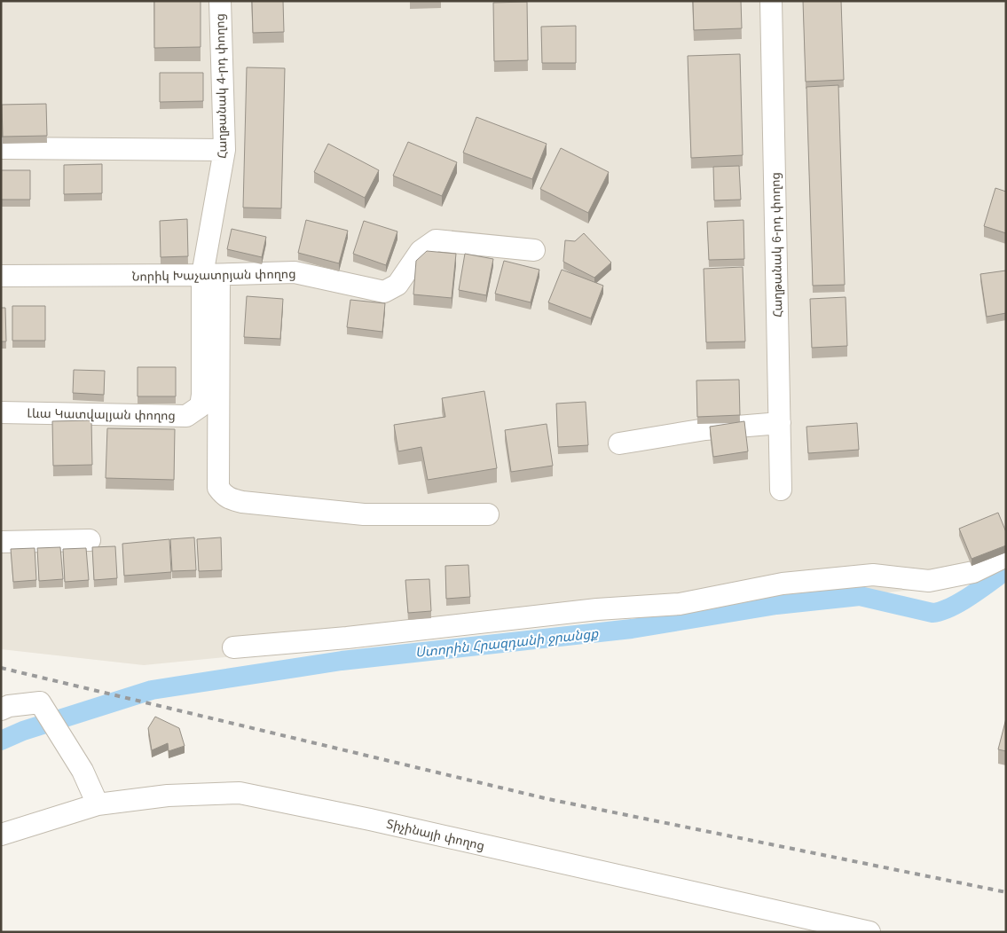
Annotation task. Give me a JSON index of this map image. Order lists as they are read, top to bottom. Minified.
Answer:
{"streets":{"street":["Հաղթանակ 4-րդ փողոց","Հաղթանակ 6-րդ փողոց","Նորիկ Խաչատրյան փողոց","Լևա Կատվալյան փողոց","Տիչինայի փողոց"]},"crossings":[["Հաղթանակ 4-րդ փողոց","Նորիկ Խաչատրյան փողոց"],["Հաղթանակ 4-րդ փողոց","Լևա Կատվալյան փողոց"],["Նորիկ Խաչատրյան փողոց","Լևա Կատվալյան փողոց"]],"water":["Ստորին Հրազդանի ջրանցք"]}
